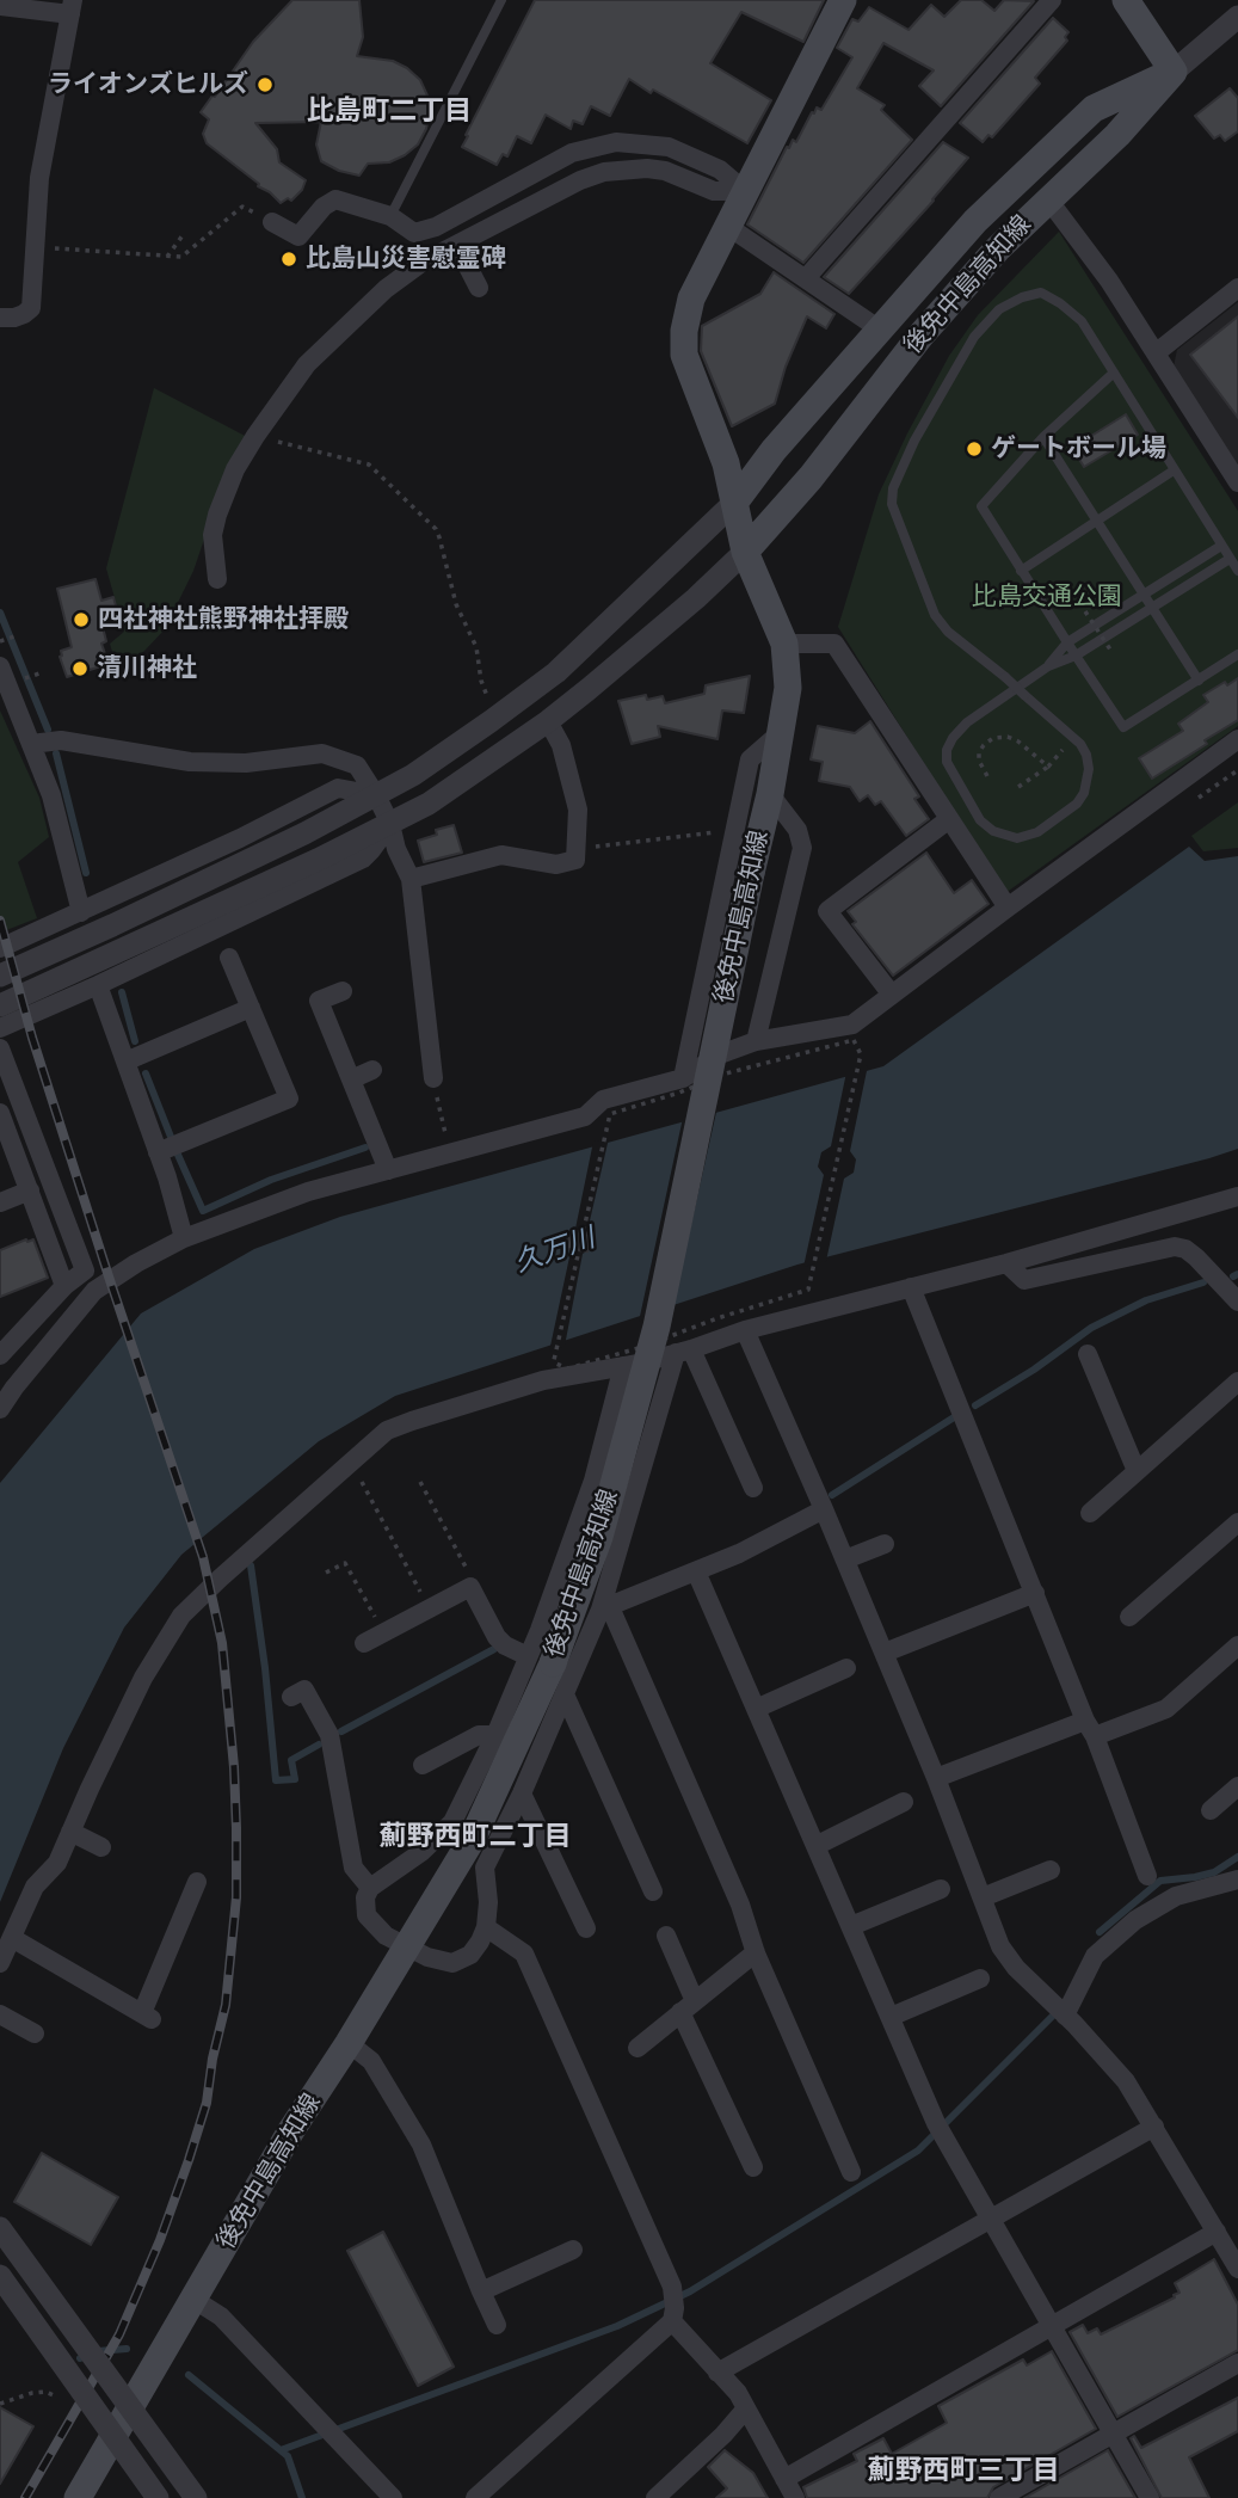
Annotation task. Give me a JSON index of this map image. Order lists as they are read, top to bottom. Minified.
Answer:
{"streets":{"main road":["後免中島高知線"]},"districts":["比島町二丁目","薊野西町二丁目","薊野西町三丁目"],"water":["久万川"],"parks":["比島交通公園"],"places":["ライオンズヒルズ","比島山災害慰霊碑","ゲートボール場","四社神社熊野神社拝殿","清川神社"]}
